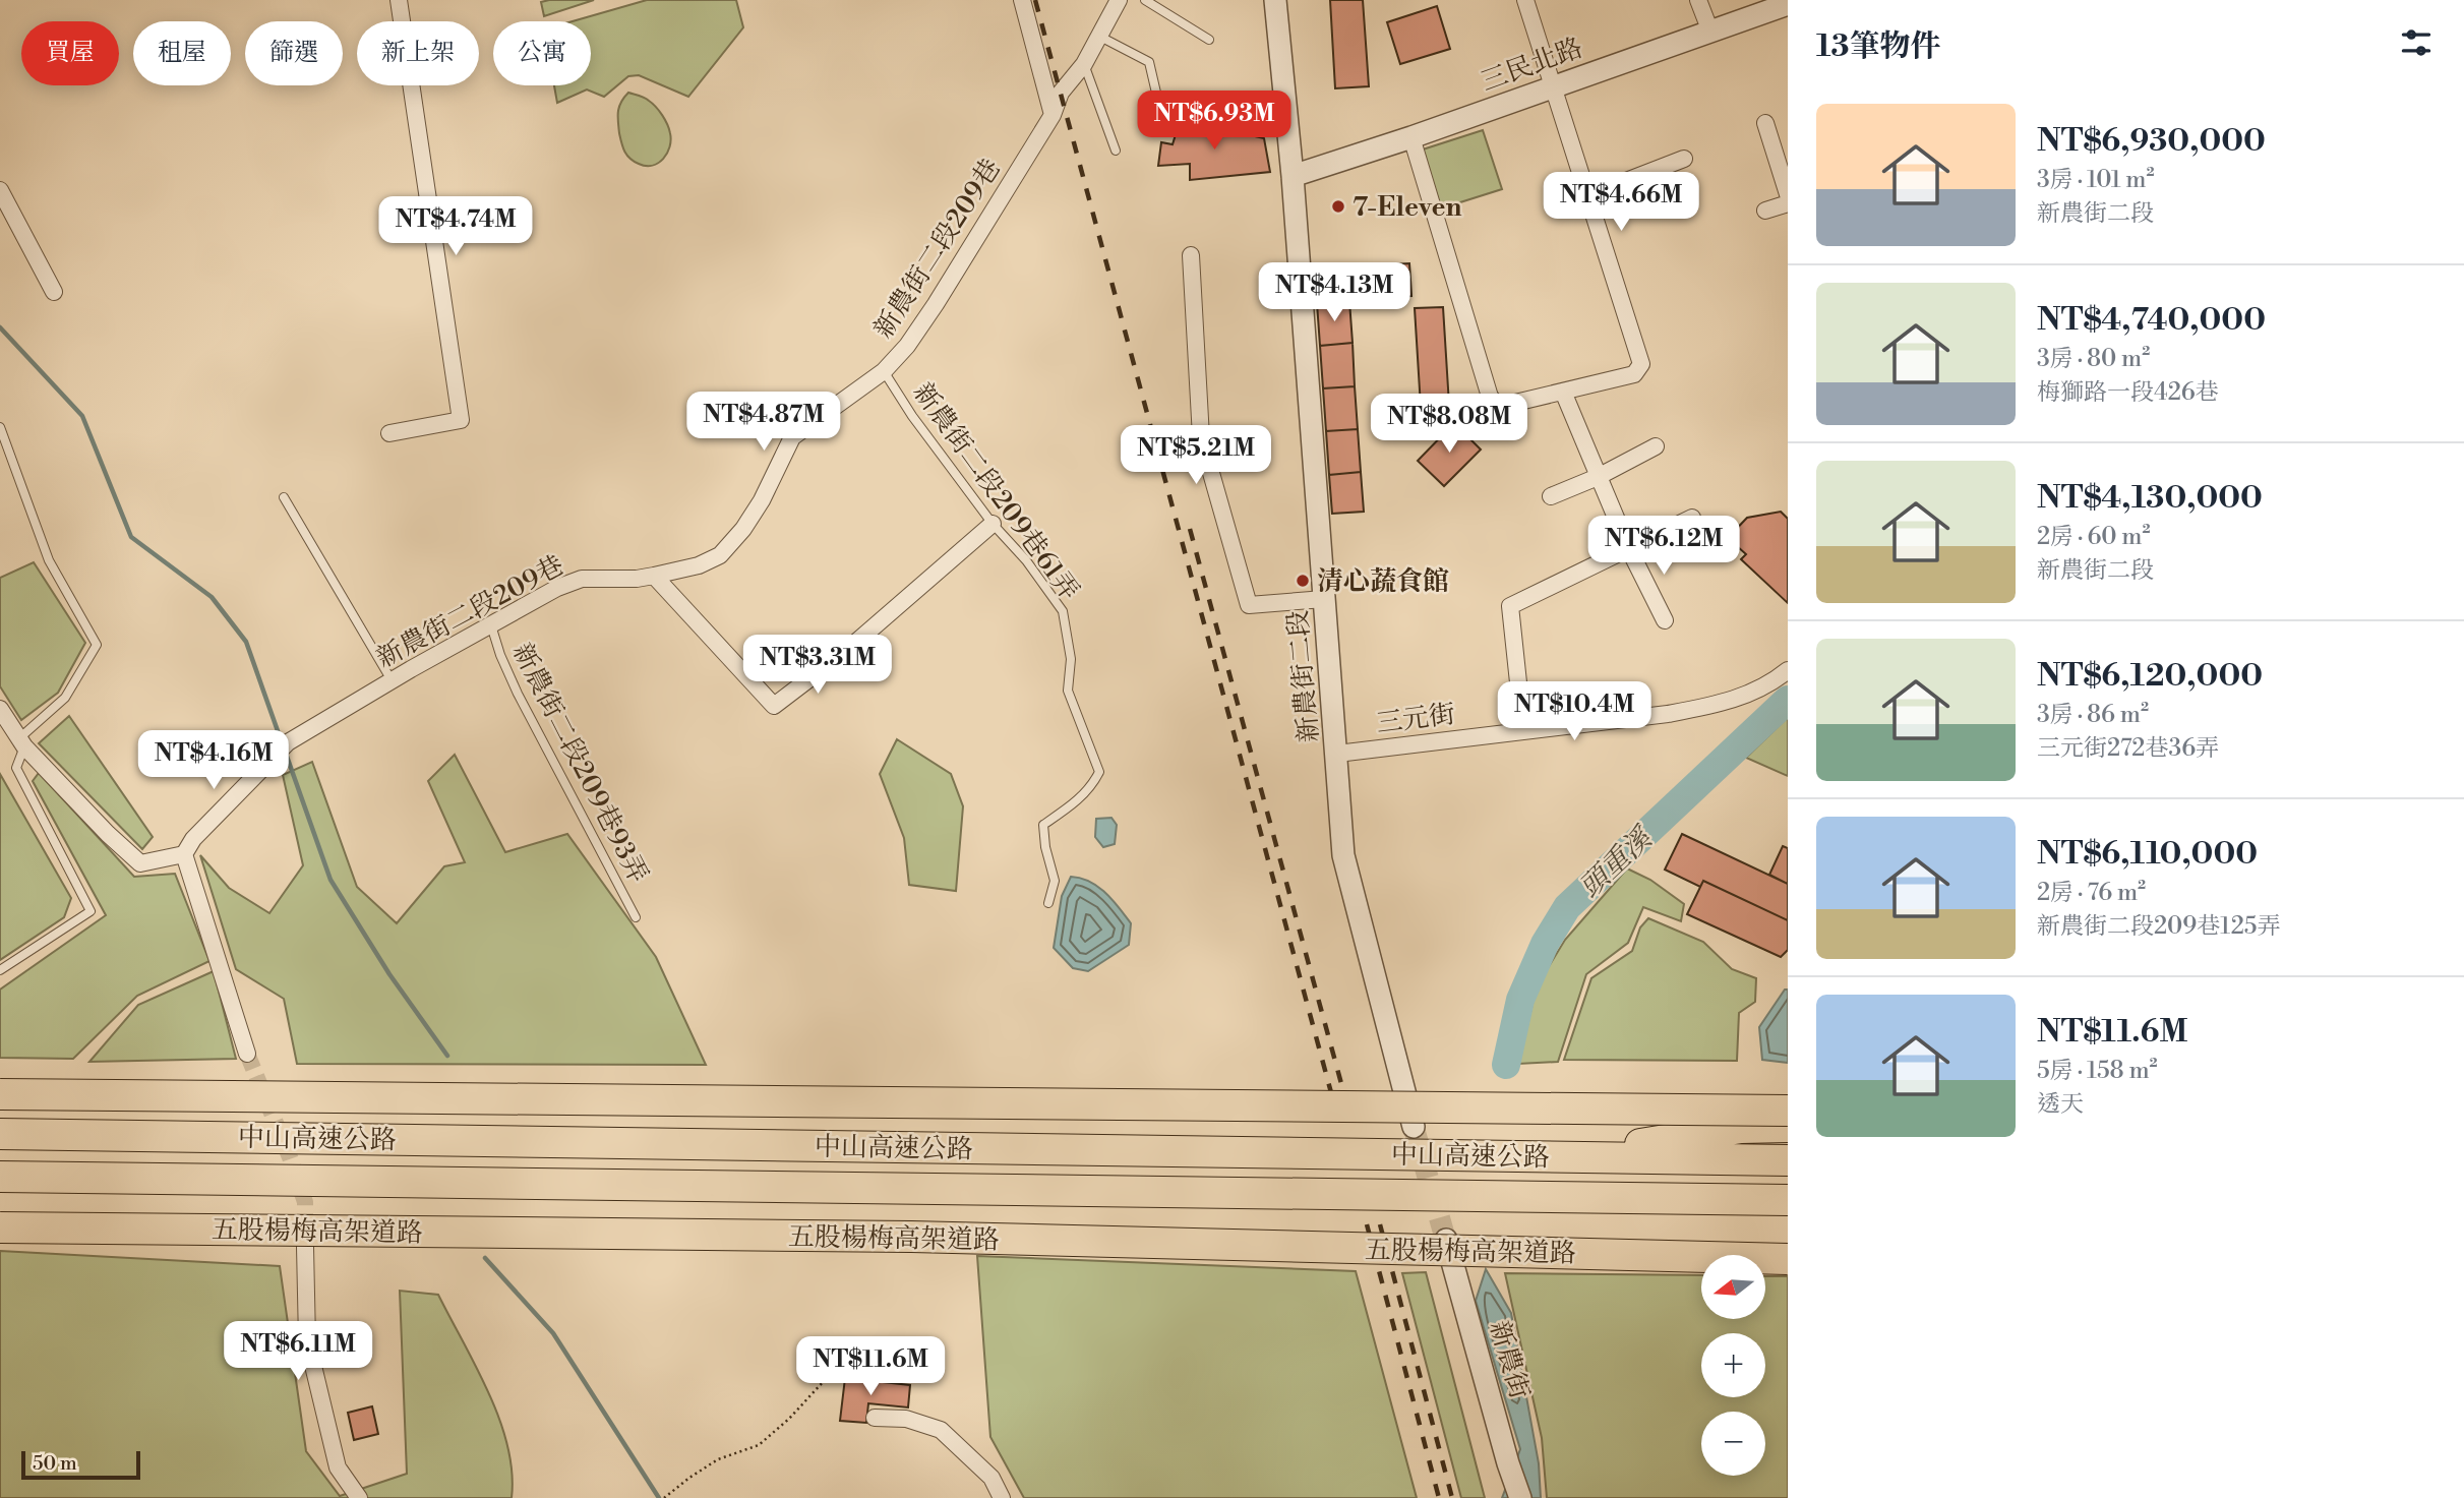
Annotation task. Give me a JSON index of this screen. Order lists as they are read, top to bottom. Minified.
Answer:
{"streets":{"highway":["中山高速公路","五股楊梅高架道路"],"street":["三民北路","新農街二段209巷","新農街二段","三元街","新農街"],"lane":["新農街二段209巷61弄","新農街二段209巷93弄"]},"crossings":[["三民北路","新農街二段"],["新農街二段209巷","新農街二段209巷61弄"],["新農街二段209巷","新農街二段209巷93弄"],["新農街二段","三元街"]],"water":["頭重溪"],"places":["7-Eleven","清心蔬食館"],"scale_bar":"50 m","north":"left","page":{"heading":"13筆物件","chip":["買屋","租屋","篩選","新上架","公寓"],"list":[{"name":"NT$6,930,000","note":"3房 · 101 m² · 新農街二段"},{"name":"NT$4,740,000","note":"3房 · 80 m² · 梅獅路一段426巷"},{"name":"NT$4,130,000","note":"2房 · 60 m² · 新農街二段"},{"name":"NT$6,120,000","note":"3房 · 86 m² · 三元街272巷36弄"},{"name":"NT$6,110,000","note":"2房 · 76 m² · 新農街二段209巷125弄"},{"name":"NT$11.6M","note":"5房 · 158 m² · 透天"}],"price":["NT$6.93M","NT$4.66M","NT$4.74M","NT$4.13M","NT$4.87M","NT$8.08M","NT$5.21M","NT$6.12M","NT$3.31M","NT$10.4M","NT$4.16M","NT$6.11M","NT$11.6M"],"map_buttons":["+","−"],"scale":"50 m"}}
